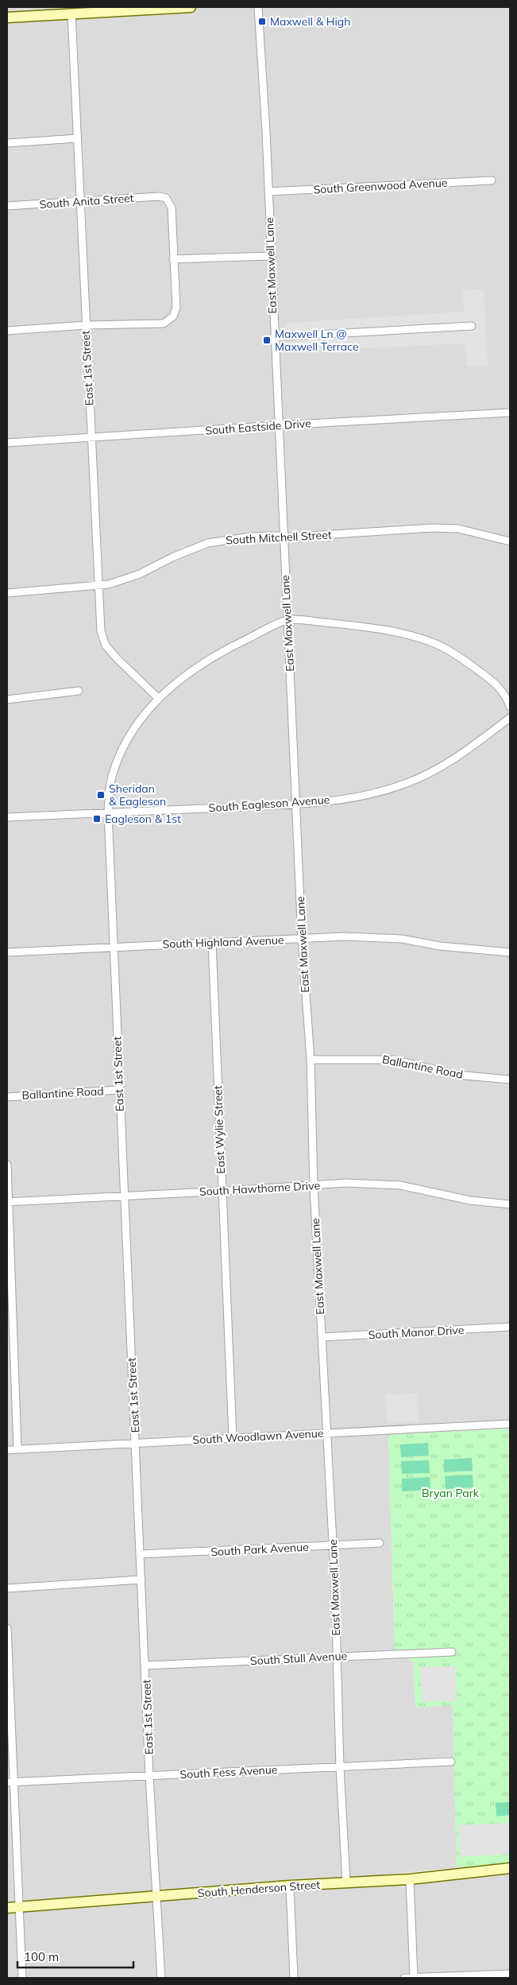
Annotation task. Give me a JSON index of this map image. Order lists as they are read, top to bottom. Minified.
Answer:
{"streets":{"street":["South Greenwood Avenue","South Anita Street","East Maxwell Lane","East 1st Street","South Eastside Drive","South Mitchell Street","South Eagleson Avenue","South Highland Avenue","Ballantine Road","East Wylie Street","South Hawthorne Drive","South Manor Drive","South Woodlawn Avenue","South Park Avenue","South Stull Avenue","South Fess Avenue","South Henderson Street"]},"crossings":[["South Greenwood Avenue","East Maxwell Lane"],["South Anita Street","East 1st Street"],["East Maxwell Lane","East 1st Street"],["East Maxwell Lane","South Eastside Drive"],["East Maxwell Lane","South Mitchell Street"],["East Maxwell Lane","South Eagleson Avenue"],["East Maxwell Lane","South Highland Avenue"],["East Maxwell Lane","Ballantine Road"],["East Maxwell Lane","South Hawthorne Drive"],["East Maxwell Lane","South Manor Drive"],["East Maxwell Lane","South Woodlawn Avenue"],["East Maxwell Lane","South Park Avenue"],["East Maxwell Lane","South Stull Avenue"],["East Maxwell Lane","South Fess Avenue"],["East Maxwell Lane","South Henderson Street"],["East 1st Street","South Eastside Drive"],["East 1st Street","South Mitchell Street"],["East 1st Street","South Eagleson Avenue"],["East 1st Street","South Highland Avenue"],["East 1st Street","Ballantine Road"],["East 1st Street","South Hawthorne Drive"],["East 1st Street","South Woodlawn Avenue"],["East 1st Street","South Park Avenue"],["East 1st Street","South Stull Avenue"],["East 1st Street","South Fess Avenue"],["East 1st Street","South Henderson Street"],["South Highland Avenue","East Wylie Street"],["East Wylie Street","South Hawthorne Drive"],["East Wylie Street","South Woodlawn Avenue"]],"parks":["Bryan Park"],"places":{"transit":["Maxwell & High","Maxwell Ln @ Maxwell Terrace","Sheridan & Eagleson","Eagleson & 1st"]},"scale_bar":"100 m"}
